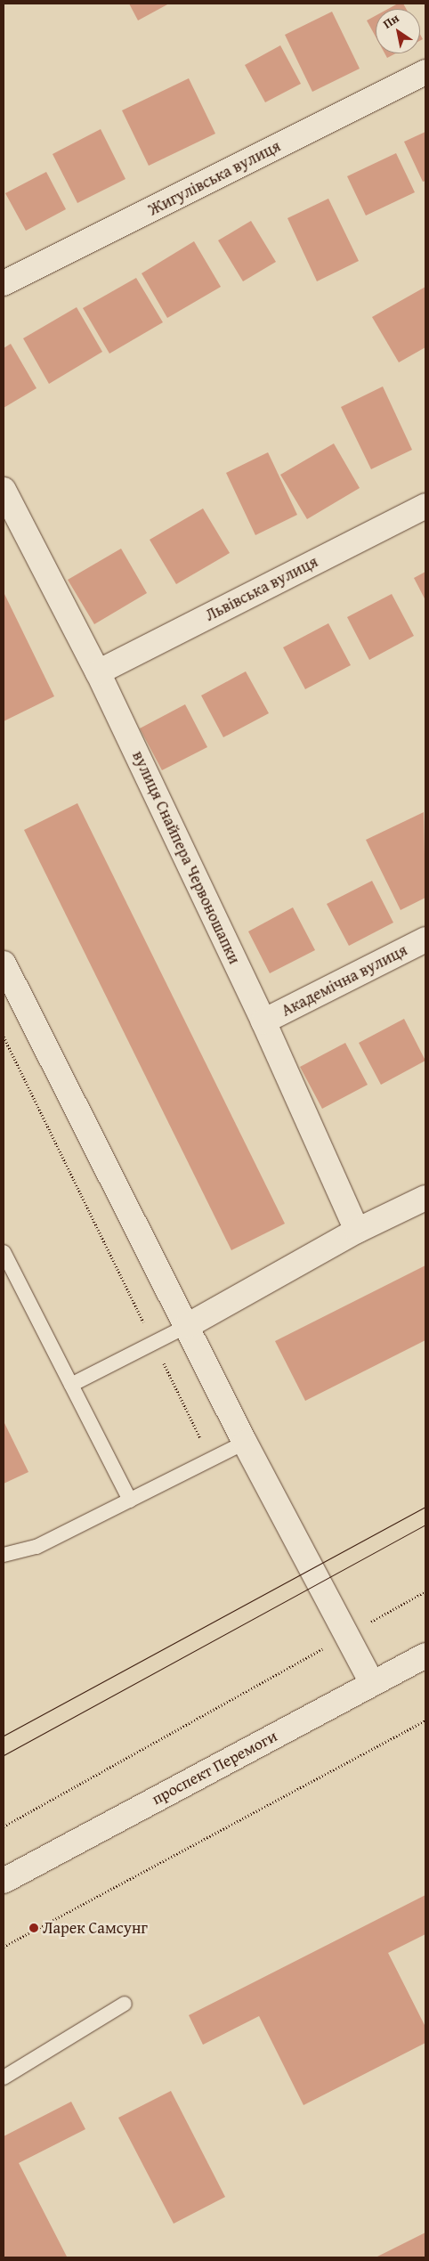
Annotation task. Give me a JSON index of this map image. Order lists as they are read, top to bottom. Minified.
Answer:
{"streets":{"street":["Жигулівська вулиця","Львівська вулиця","вулиця Снайпера Червоношапки","Академічна вулиця","проспект Перемоги"]},"crossings":[["Львівська вулиця","вулиця Снайпера Червоношапки"],["вулиця Снайпера Червоношапки","Академічна вулиця"]],"places":["Ларек Самсунг"],"north":"top left"}
